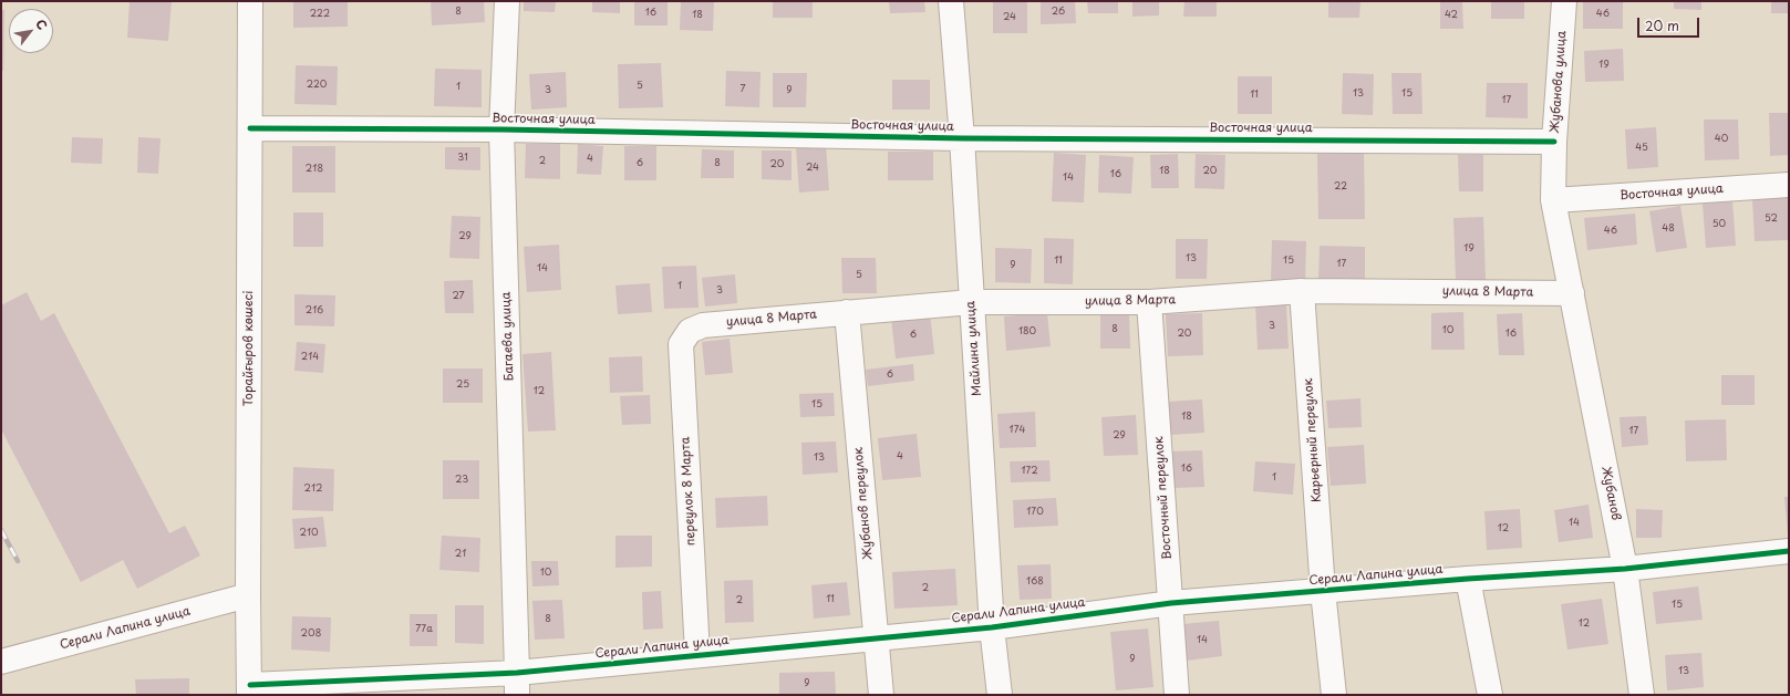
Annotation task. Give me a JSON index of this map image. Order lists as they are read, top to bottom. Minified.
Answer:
{"streets":{"street":["Жубанова улица","Восточная улица","улица 8 Марта","Багаева улица","Торайғыров көшесі","Майлина улица","Карьерный переулок","переулок 8 Марта","Жубанов","Восточный переулок","Жубанов переулок","Серали Лапина улица"]},"crossings":[["Жубанова улица","Восточная улица"],["Жубанова улица","улица 8 Марта"],["Жубанова улица","Жубанов"],["Восточная улица","Багаева улица"],["Восточная улица","Торайғыров көшесі"],["Восточная улица","Майлина улица"],["улица 8 Марта","Майлина улица"],["улица 8 Марта","Карьерный переулок"],["улица 8 Марта","переулок 8 Марта"],["улица 8 Марта","Жубанов"],["улица 8 Марта","Восточный переулок"],["улица 8 Марта","Жубанов переулок"],["Багаева улица","Серали Лапина улица"],["Торайғыров көшесі","Серали Лапина улица"],["Майлина улица","Серали Лапина улица"],["Карьерный переулок","Серали Лапина улица"],["переулок 8 Марта","Серали Лапина улица"],["Жубанов","Серали Лапина улица"],["Восточный переулок","Серали Лапина улица"],["Жубанов переулок","Серали Лапина улица"]],"house_numbers":["8","26","16","222","46","18","42","24","19","220","5","1","7","3","9","13","15","11","17","40","45","31","4","2","6","8","20","24","218","18","20","16","14","22","52","50","48","46","29","19","13","11","15","17","9","14","5","1","3","27","216","3","8","10","180","20","16","6","214","6","25","12","15","18","174","17","29","4","13","16","172","1","23","212","170","14","12","210","21","10","168","2","11","2","15","8","12","77а","208","14","9","13","9"],"scale_bar":"20 m","north":"top right"}
